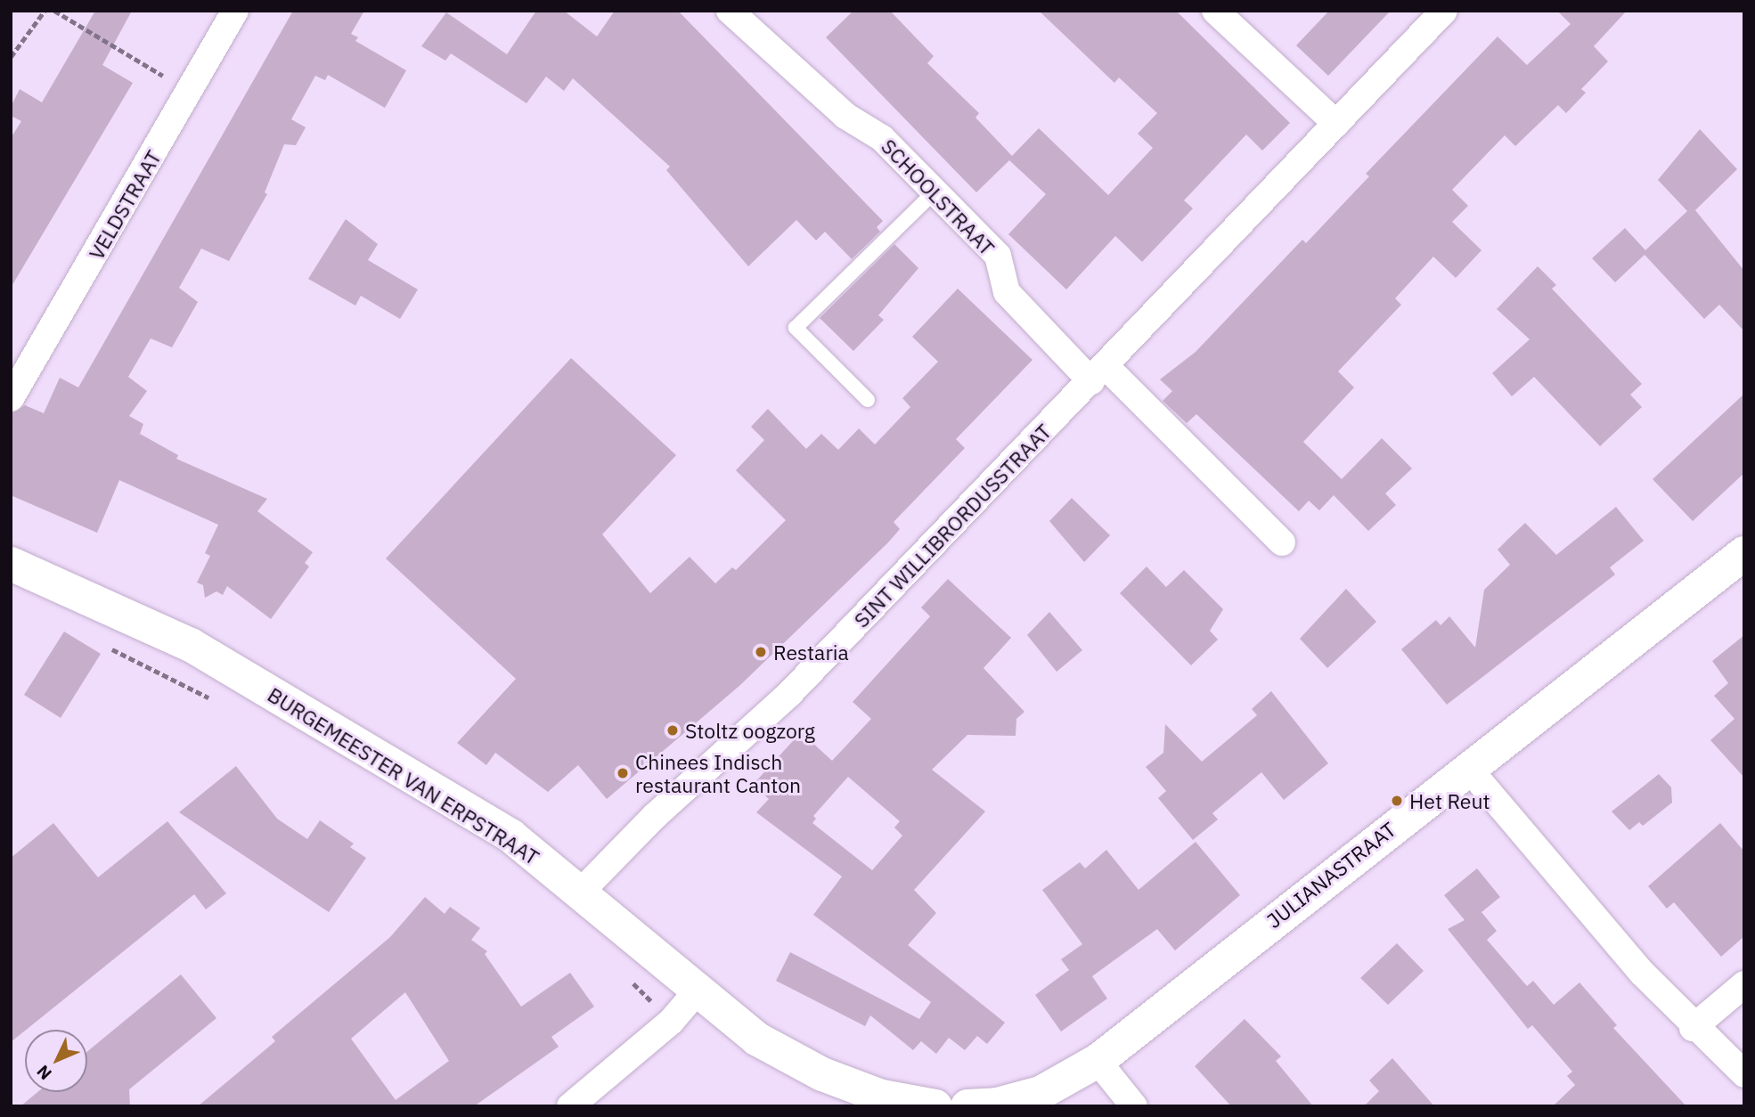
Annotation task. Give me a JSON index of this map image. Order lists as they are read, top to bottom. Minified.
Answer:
{"streets":{"street":["SCHOOLSTRAAT","VELDSTRAAT","SINT WILLIBRORDUSSTRAAT","BURGEMEESTER VAN ERPSTRAAT","JULIANASTRAAT"]},"crossings":[["SCHOOLSTRAAT","SINT WILLIBRORDUSSTRAAT"],["SINT WILLIBRORDUSSTRAAT","BURGEMEESTER VAN ERPSTRAAT"]],"places":["Restaria","Stoltz oogzorg","Chinees Indisch restaurant Canton","Het Reut"],"north":"bottom left"}
